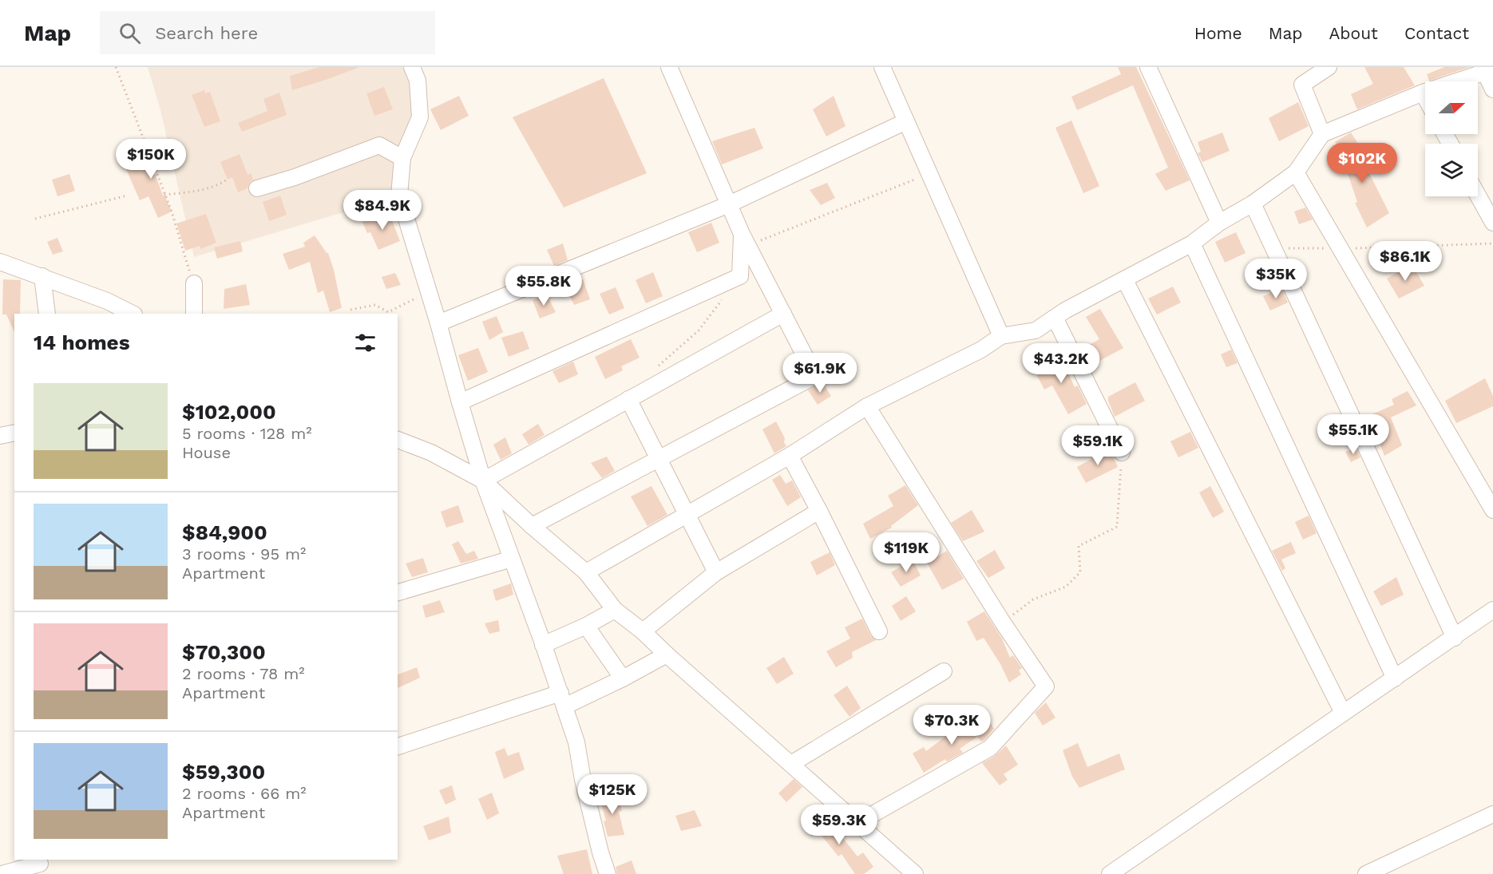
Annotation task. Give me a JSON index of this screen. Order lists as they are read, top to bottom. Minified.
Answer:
{"north":"right","page":{"header":"Map","search":"Search here","nav":["Home","Map","About","Contact"],"price":["$150K","$102K","$84.9K","$86.1K","$35K","$55.8K","$43.2K","$61.9K","$55.1K","$59.1K","$119K","$70.3K","$125K","$59.3K"],"heading":"14 homes","list":[{"name":"$102,000","note":"5 rooms · 128 m² · House"},{"name":"$84,900","note":"3 rooms · 95 m² · Apartment"},{"name":"$70,300","note":"2 rooms · 78 m² · Apartment"},{"name":"$59,300","note":"2 rooms · 66 m² · Apartment"}]}}
